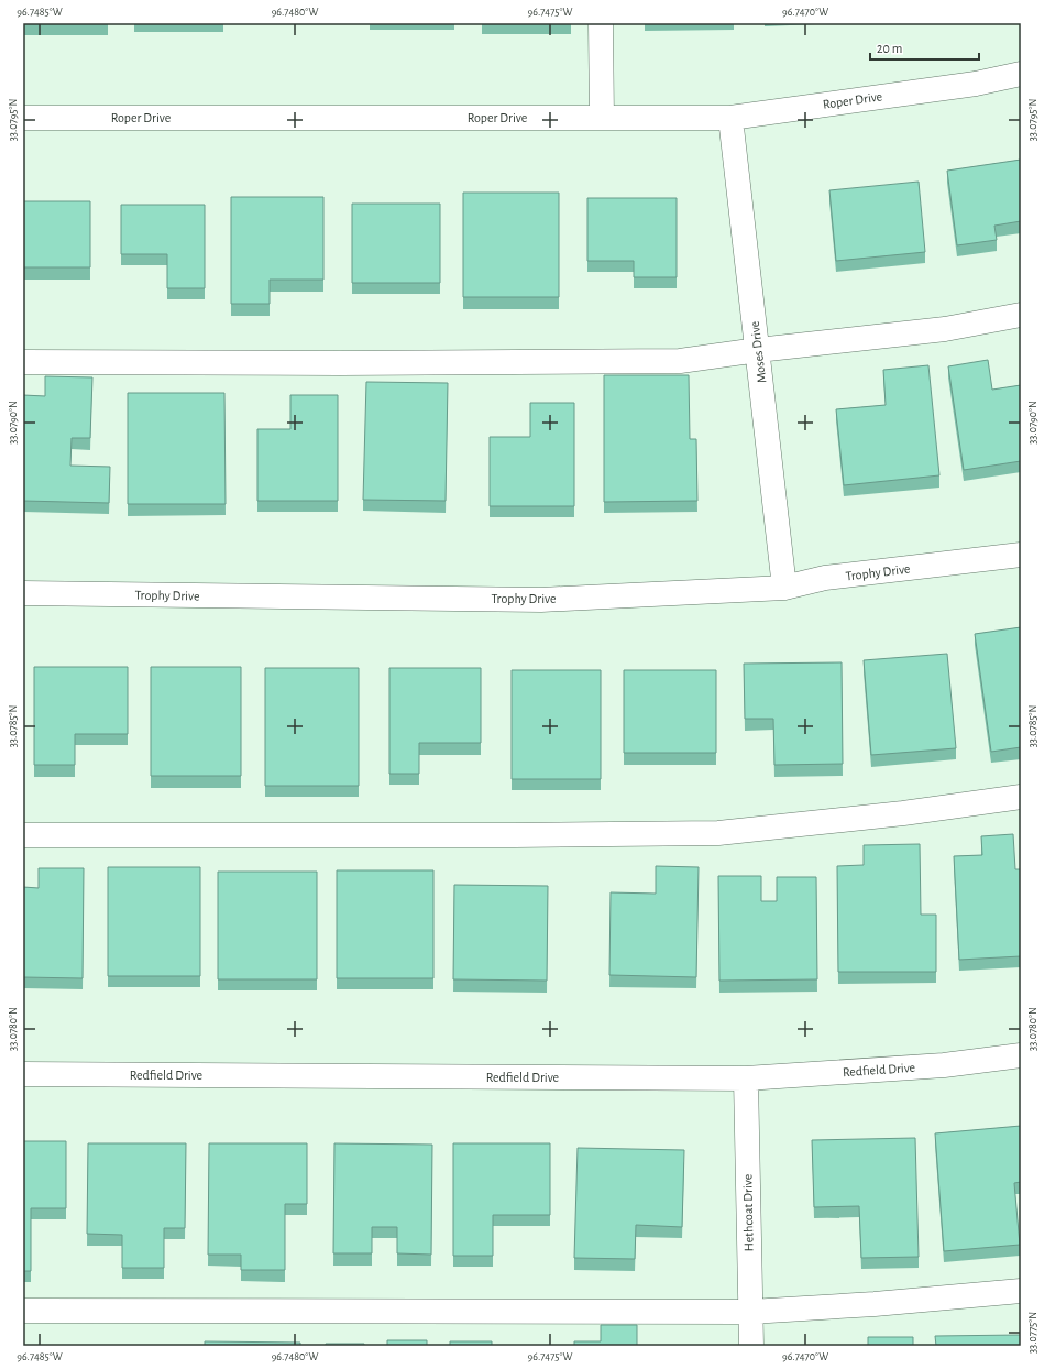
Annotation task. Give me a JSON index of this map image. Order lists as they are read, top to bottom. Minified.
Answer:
{"streets":{"street":["Roper Drive","Moses Drive","Trophy Drive","Redfield Drive","Hethcoat Drive"]},"crossings":[["Roper Drive","Moses Drive"],["Moses Drive","Trophy Drive"],["Redfield Drive","Hethcoat Drive"]],"scale_bar":"20 m","coordinates":["96.7485°W","96.7480°W","96.7475°W","96.7470°W","33.0795°N","33.0790°N","33.0785°N","33.0780°N","33.0775°N"]}
